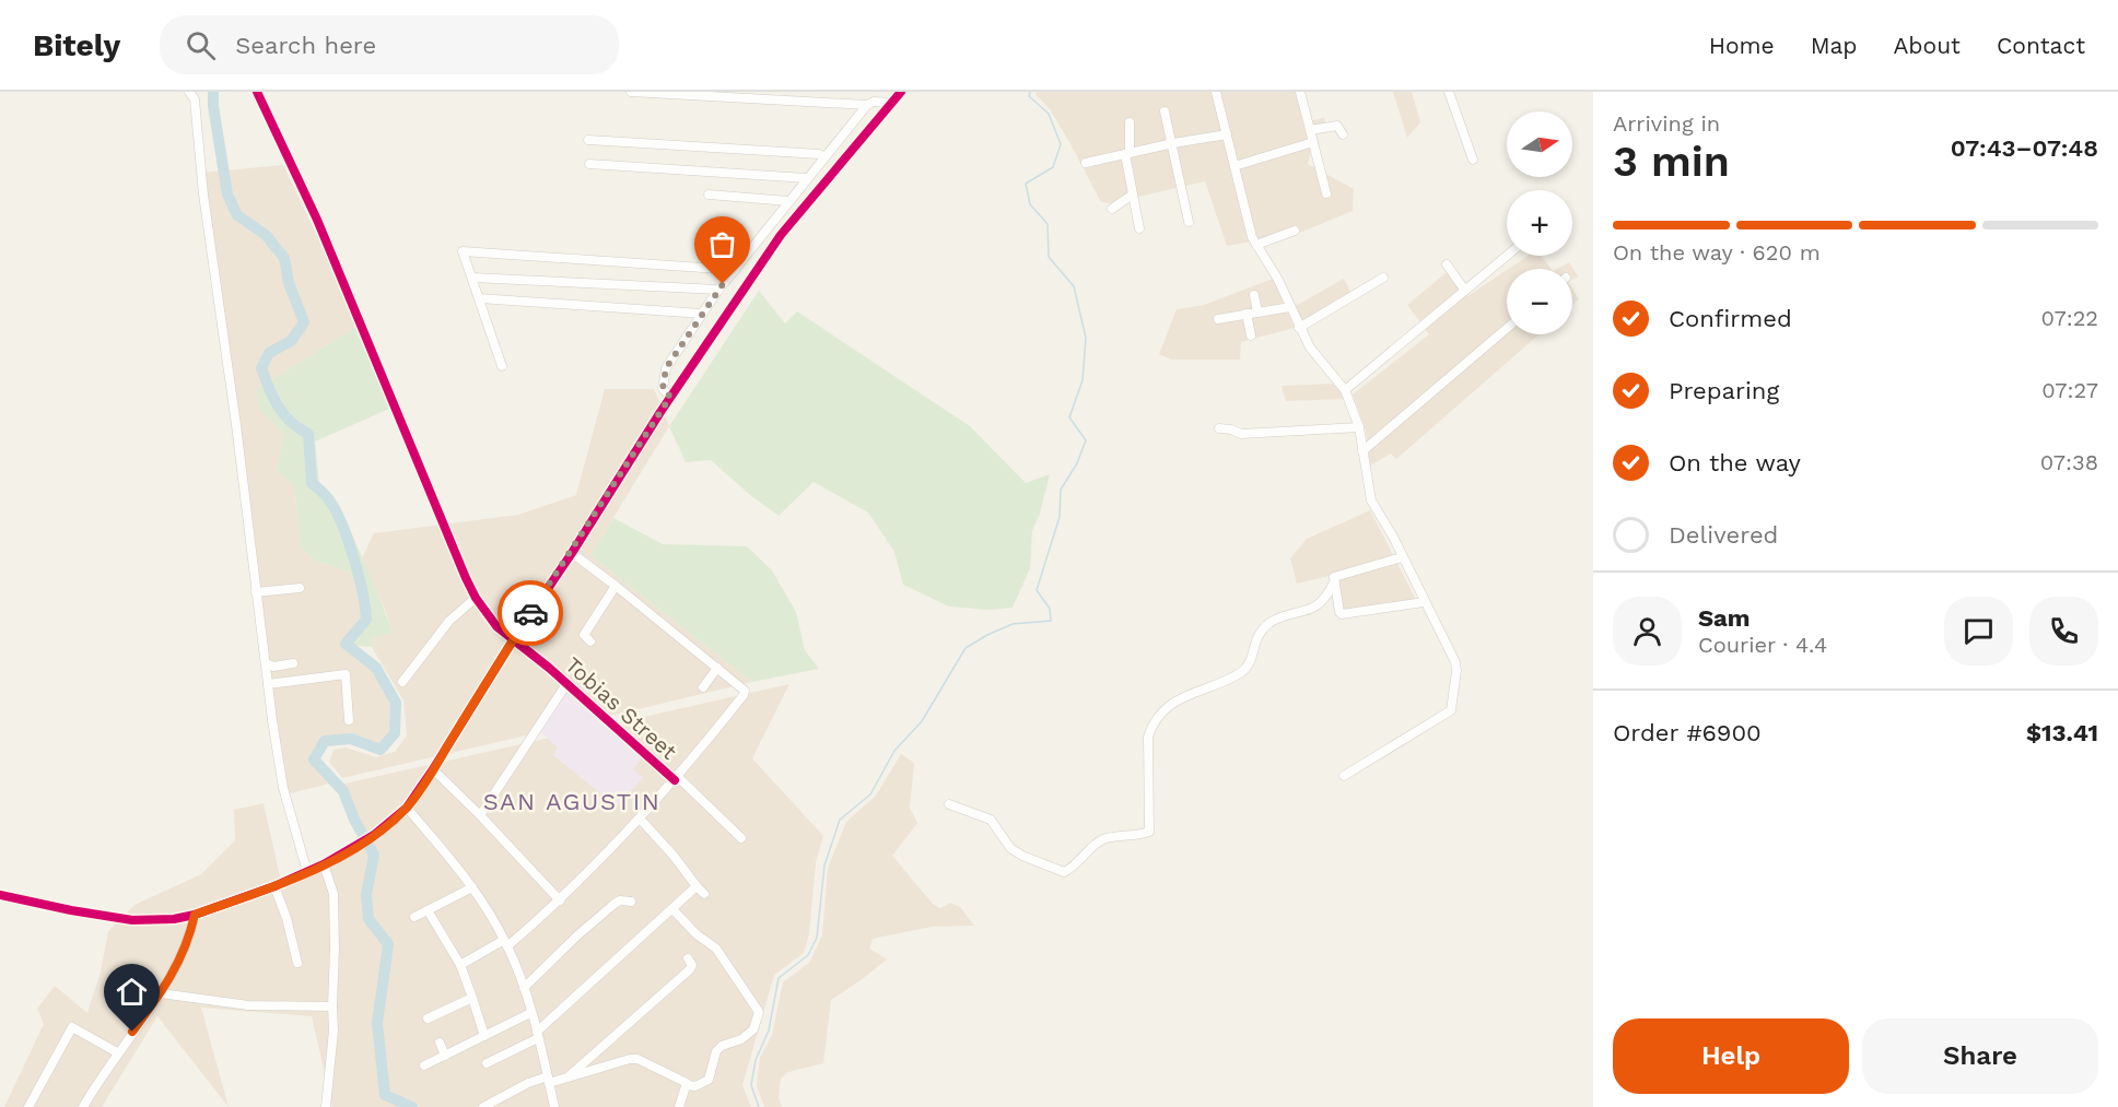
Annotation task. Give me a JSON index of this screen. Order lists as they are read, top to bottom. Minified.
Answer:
{"streets":{"street":["Tobias Street"]},"districts":["SAN AGUSTIN"],"north":"right","page":{"header":"Bitely","search":"Search here","nav":["Home","Map","About","Contact"],"heading":["3 min","Arriving in","07:43–07:48"],"panel":["Sam","Courier · 4.4","Order #6900","$13.41"],"map_buttons":["+","−"],"bar":"On the way · 620 m","list":[["Confirmed","07:22"],["Preparing","07:27"],["On the way","07:38"],"Delivered"],"buttons":["Help","Share"]}}
